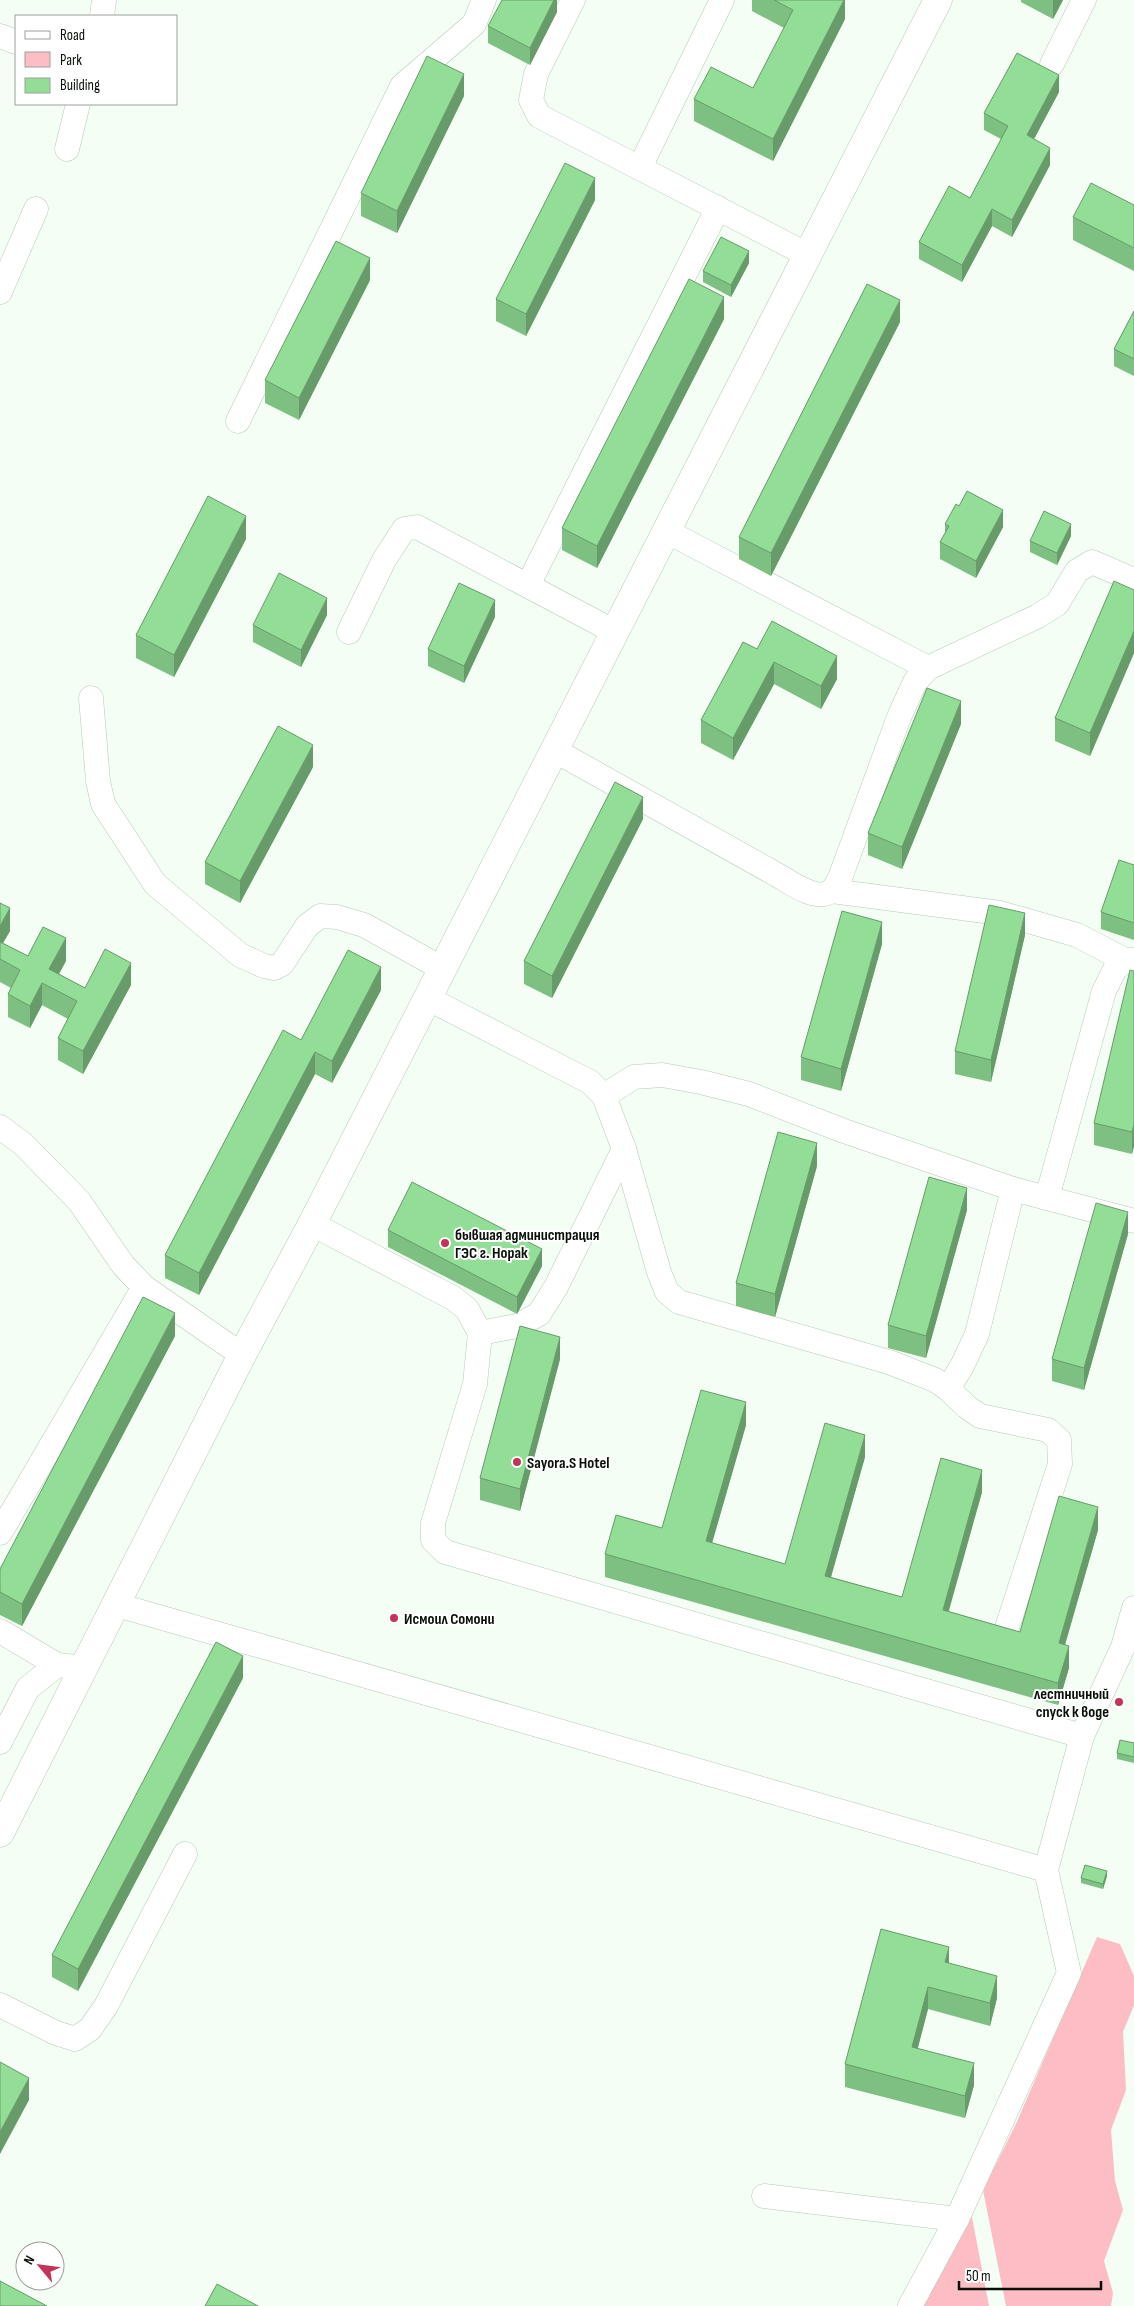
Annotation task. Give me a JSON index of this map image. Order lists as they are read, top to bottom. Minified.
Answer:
{"places":["бывшая администрация ГЭС г. Норак","Sayora.S Hotel","Исмоил Сомони","лестничный спуск к воде"],"legend":["Road","Park","Building"],"scale_bar":"50 m","north":"top left"}
